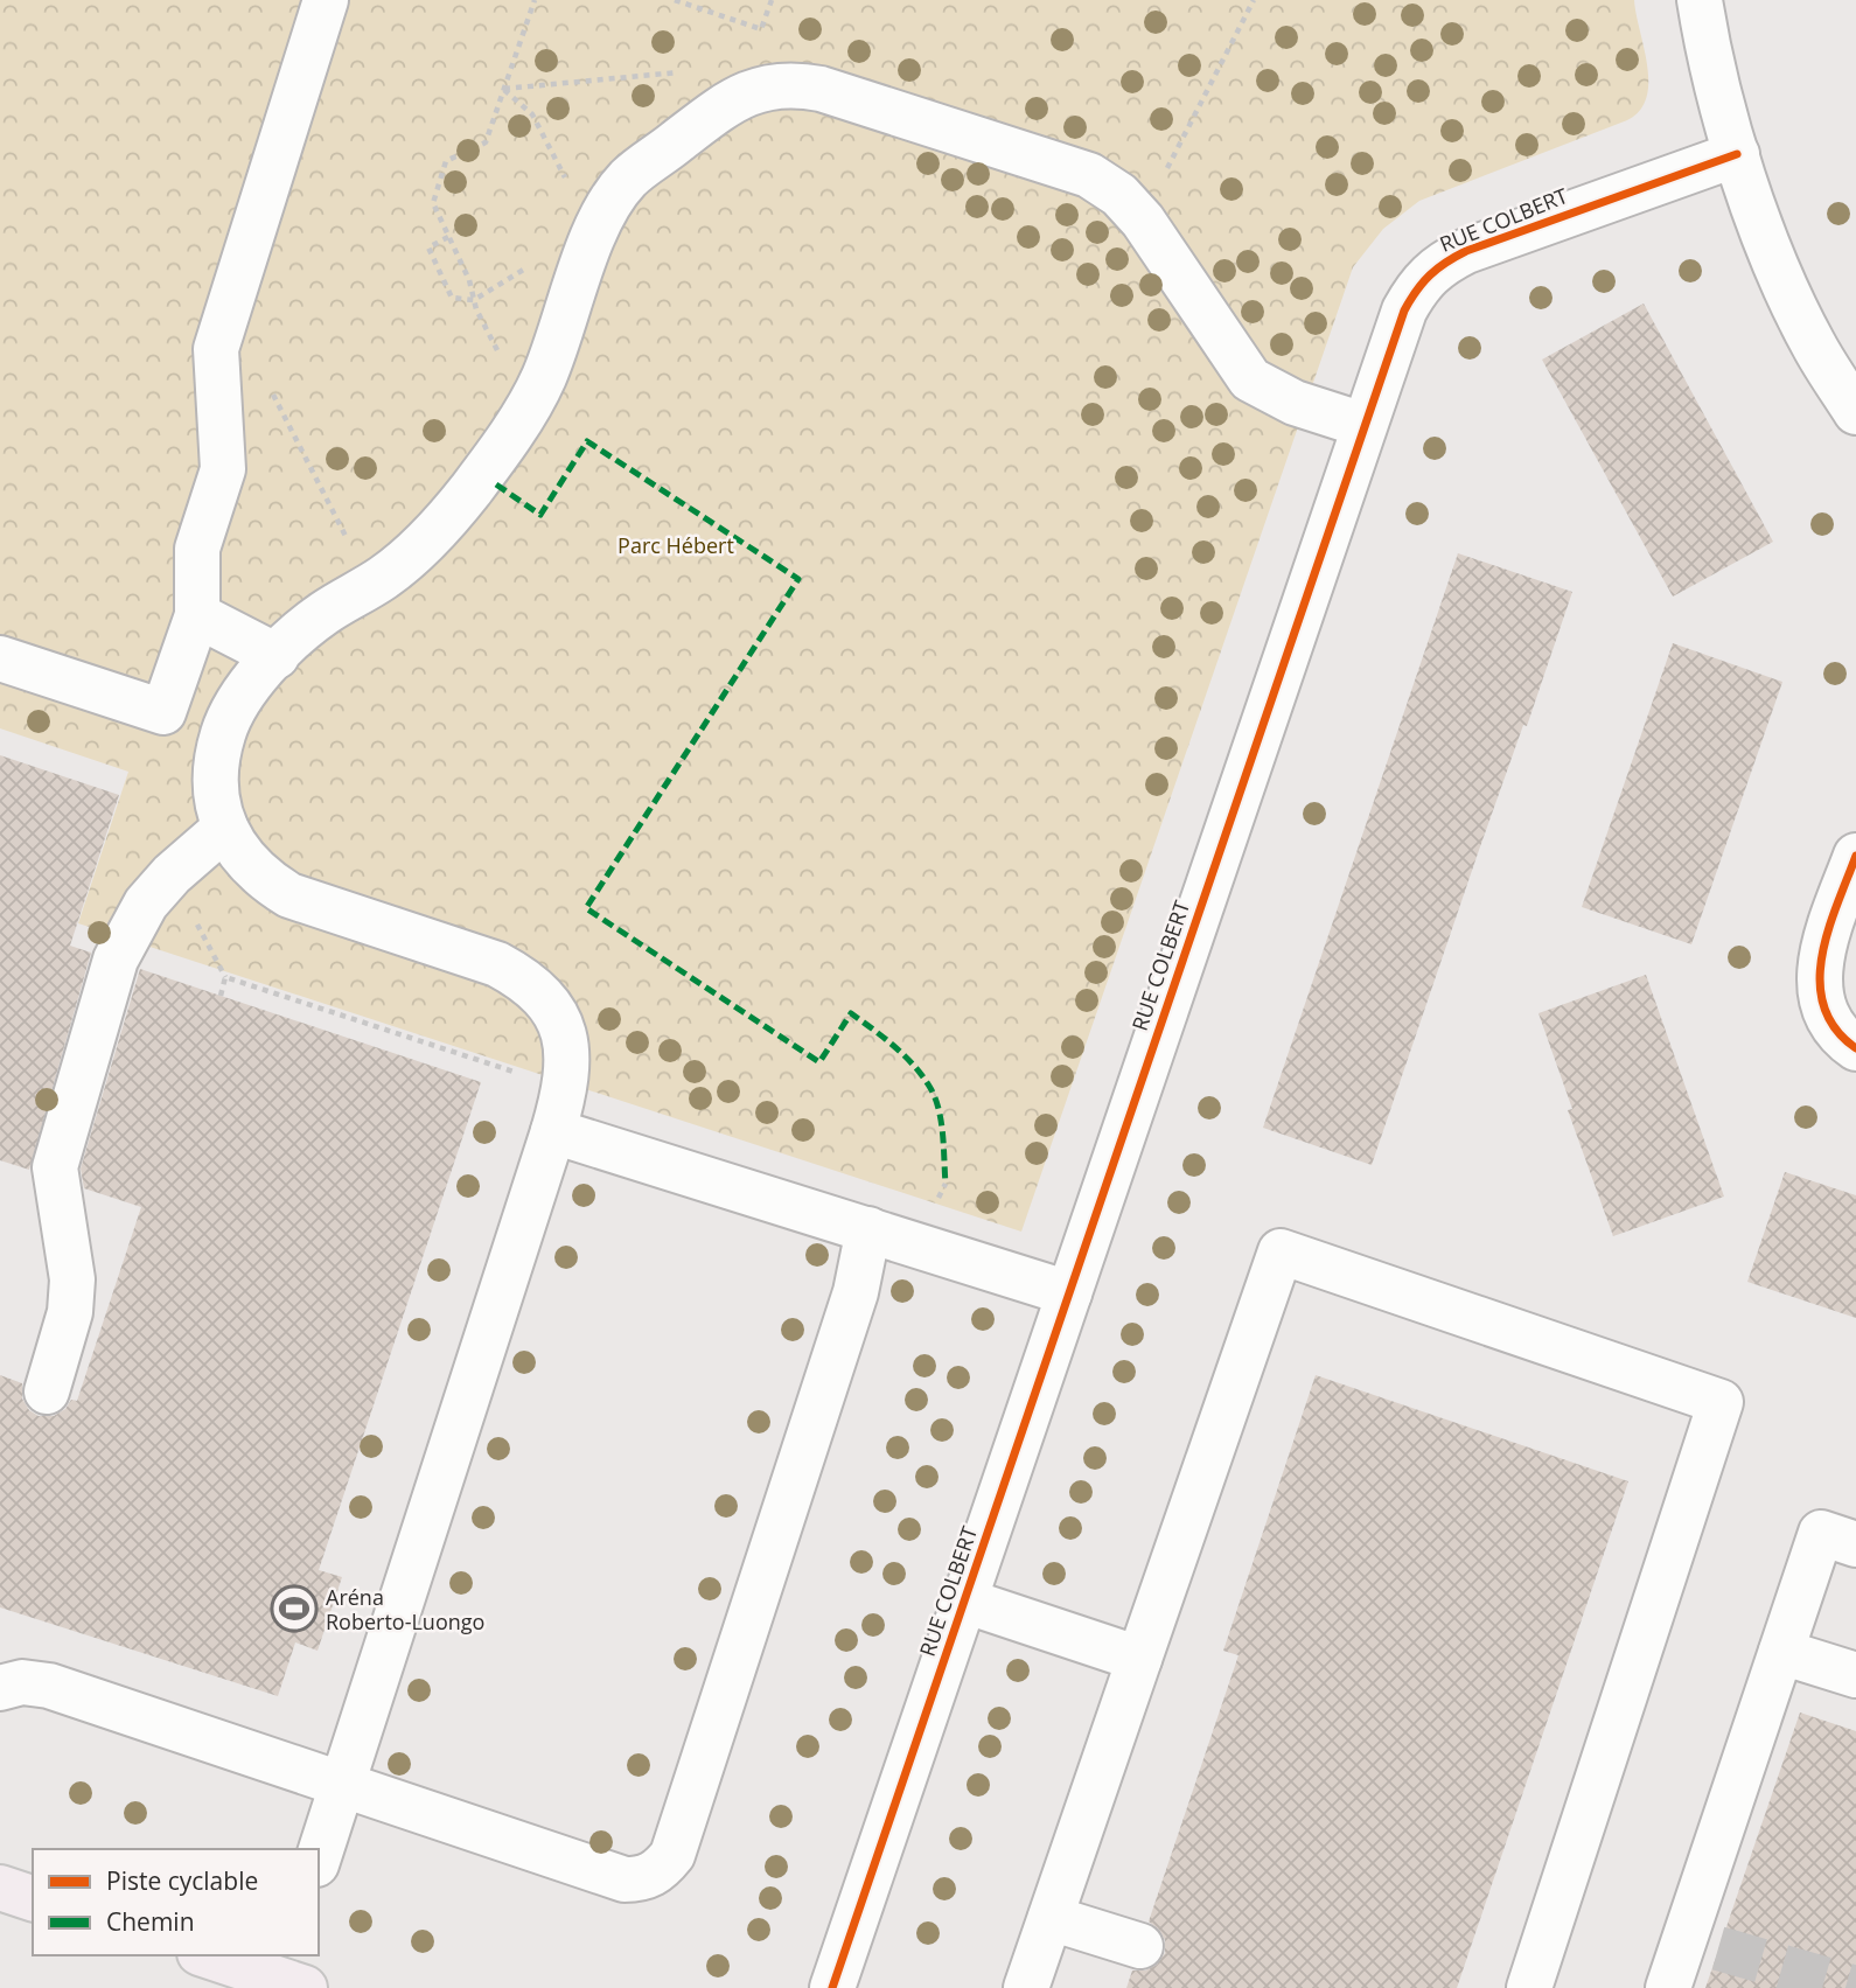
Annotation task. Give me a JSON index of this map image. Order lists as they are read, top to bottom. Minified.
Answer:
{"streets":{"street":["RUE COLBERT"]},"parks":["Parc Hébert"],"places":{"sports":["Aréna Roberto-Luongo"]},"legend":["Piste cyclable","Chemin"]}
